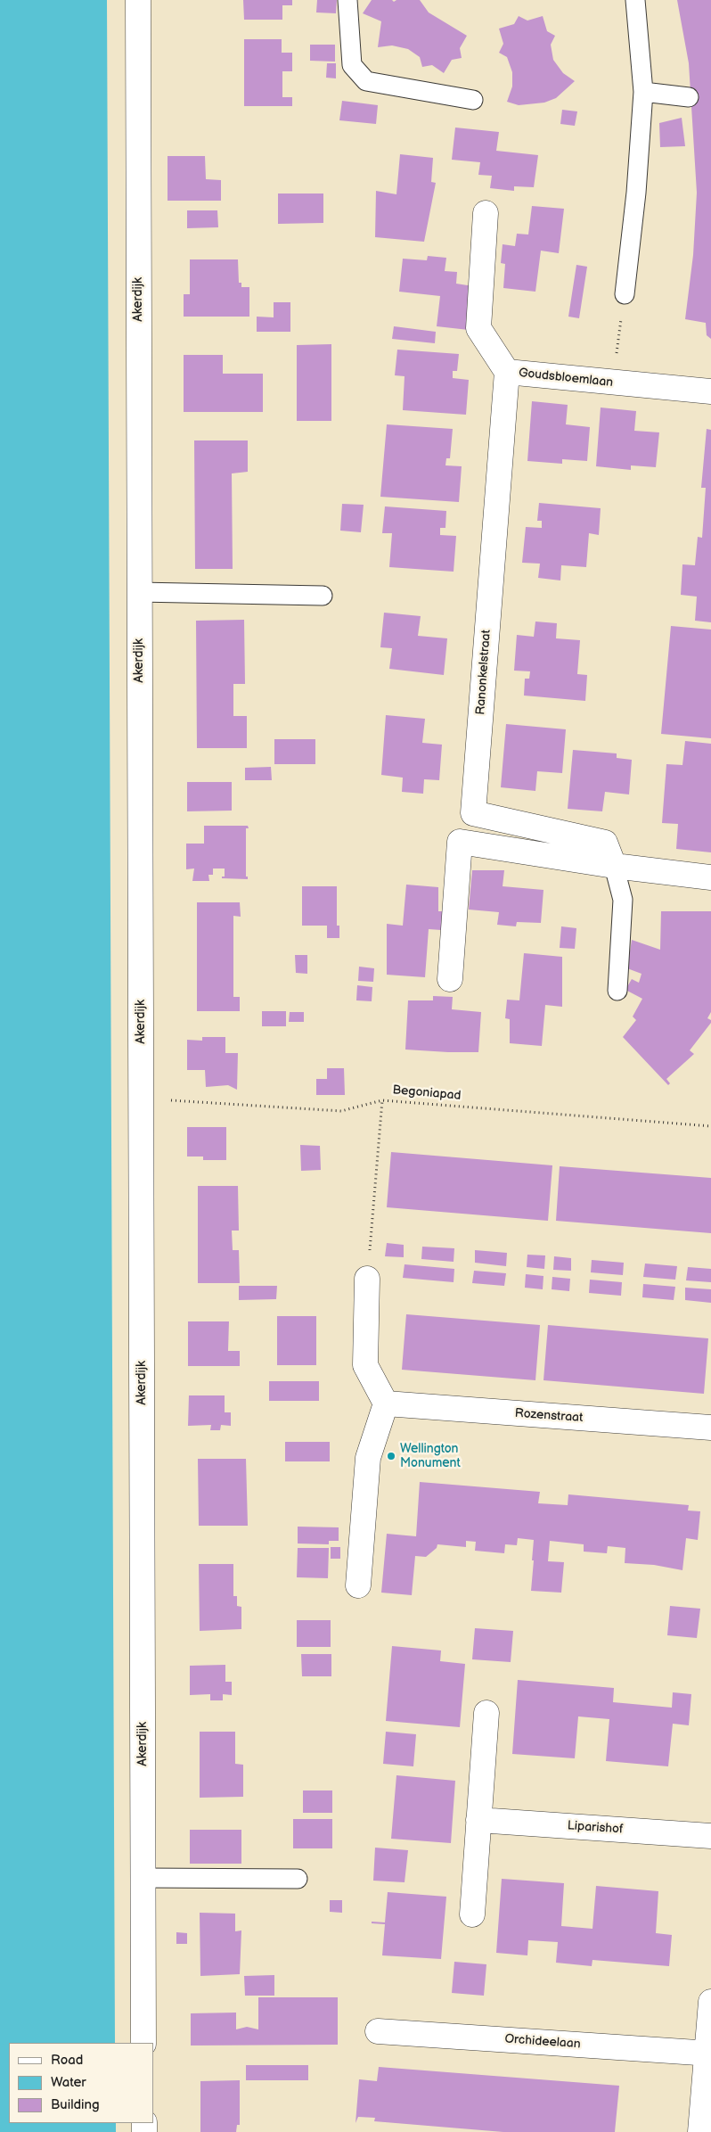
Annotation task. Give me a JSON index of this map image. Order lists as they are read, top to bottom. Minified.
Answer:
{"streets":{"street":["Akerdijk","Goudsbloemlaan","Ranonkelstraat","Rozenstraat","Liparishof","Orchideelaan"],"path":["Begoniapad"]},"crossings":[["Akerdijk","Begoniapad"],["Goudsbloemlaan","Ranonkelstraat"]],"places":["Wellington Monument"],"legend":["Road","Water","Building"]}
